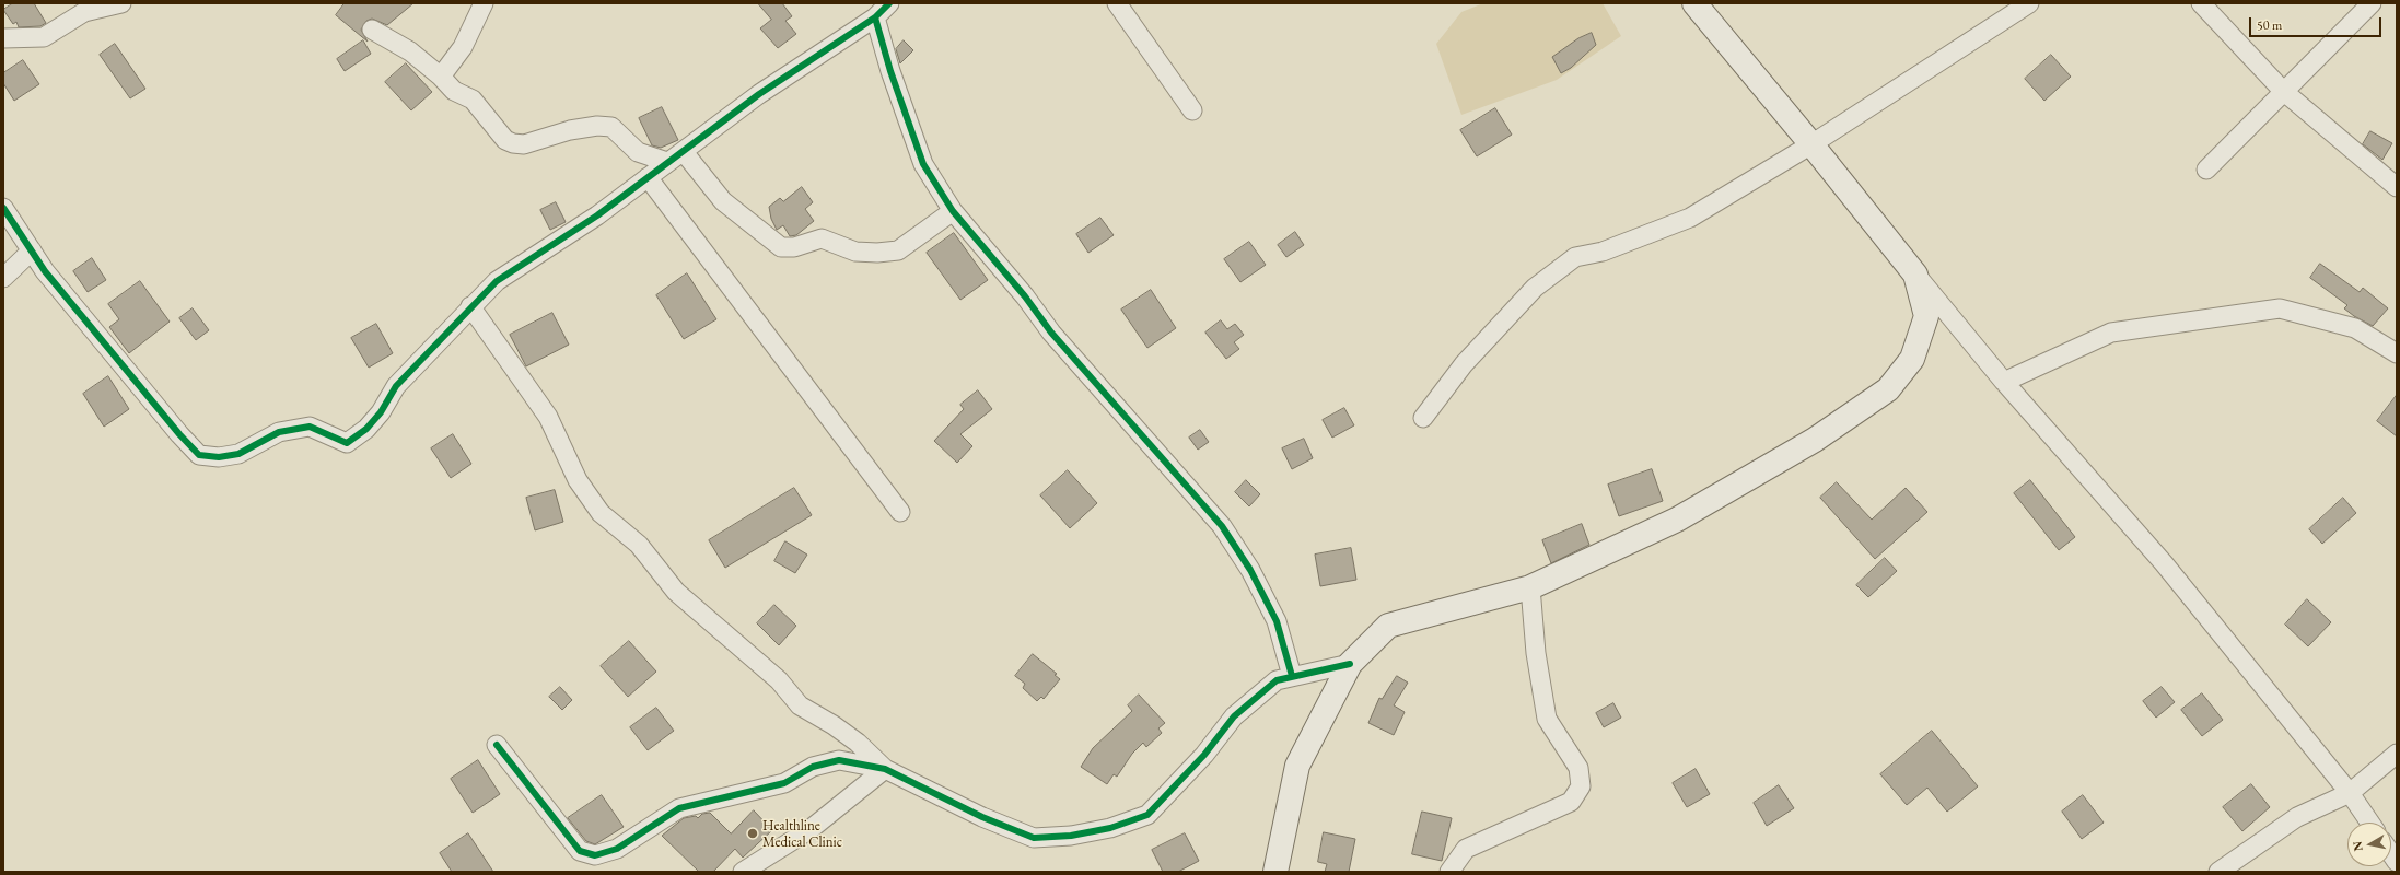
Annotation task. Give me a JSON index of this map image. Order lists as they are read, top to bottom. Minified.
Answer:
{"places":["Healthline Medical Clinic"],"scale_bar":"50 m","north":"left"}
